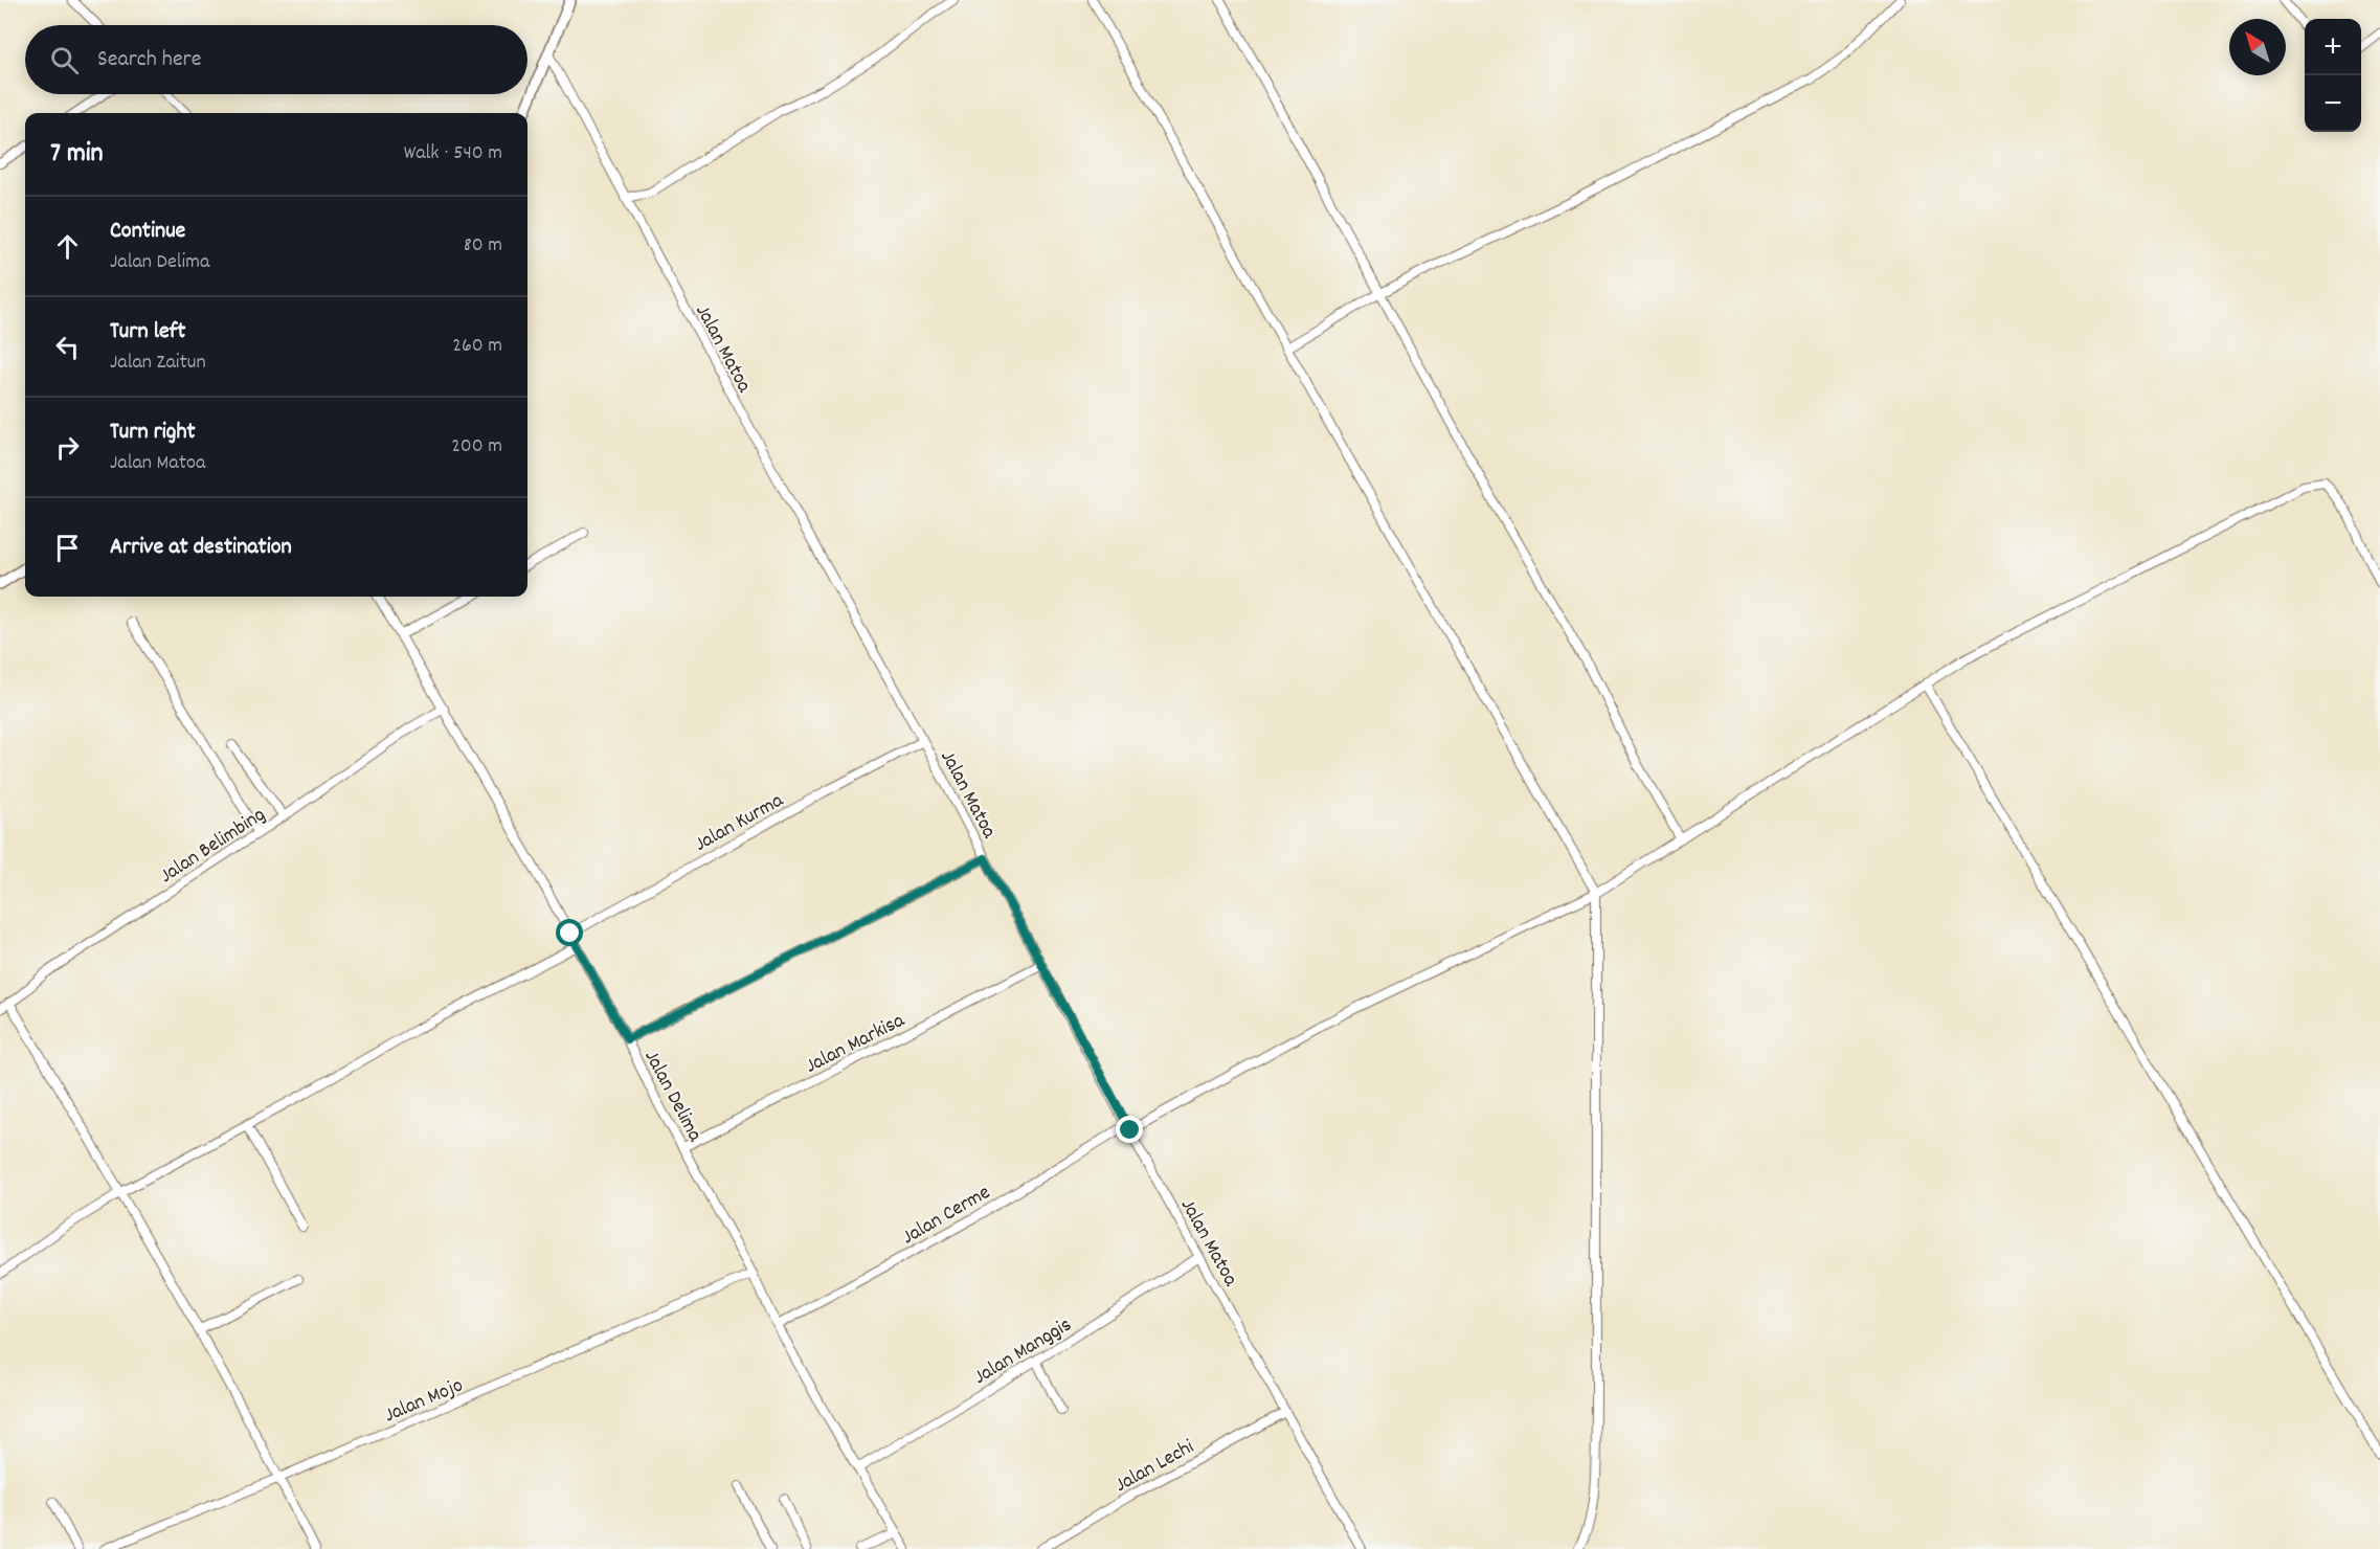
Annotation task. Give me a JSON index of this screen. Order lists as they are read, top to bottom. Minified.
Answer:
{"streets":{"street":["Jalan Matoa","Jalan Kurma","Jalan Belimbing","Jalan Markisa","Jalan Delima","Jalan Cerme","Jalan Manggis","Jalan Mojo","Jalan Lechi"]},"crossings":[["Jalan Matoa","Jalan Kurma"],["Jalan Matoa","Jalan Markisa"],["Jalan Matoa","Jalan Cerme"],["Jalan Matoa","Jalan Manggis"],["Jalan Matoa","Jalan Lechi"],["Jalan Kurma","Jalan Delima"],["Jalan Belimbing","Jalan Delima"],["Jalan Markisa","Jalan Delima"],["Jalan Delima","Jalan Cerme"],["Jalan Delima","Jalan Manggis"],["Jalan Delima","Jalan Mojo"]],"north":"top left","page":{"map_buttons":["+","−"],"search":"Search here","heading":["7 min","Walk · 540 m"],"list":[["Continue","Jalan Delima","80 m"],["Turn left","Jalan Zaitun","260 m"],["Turn right","Jalan Matoa","200 m"],"Arrive at destination"]}}
